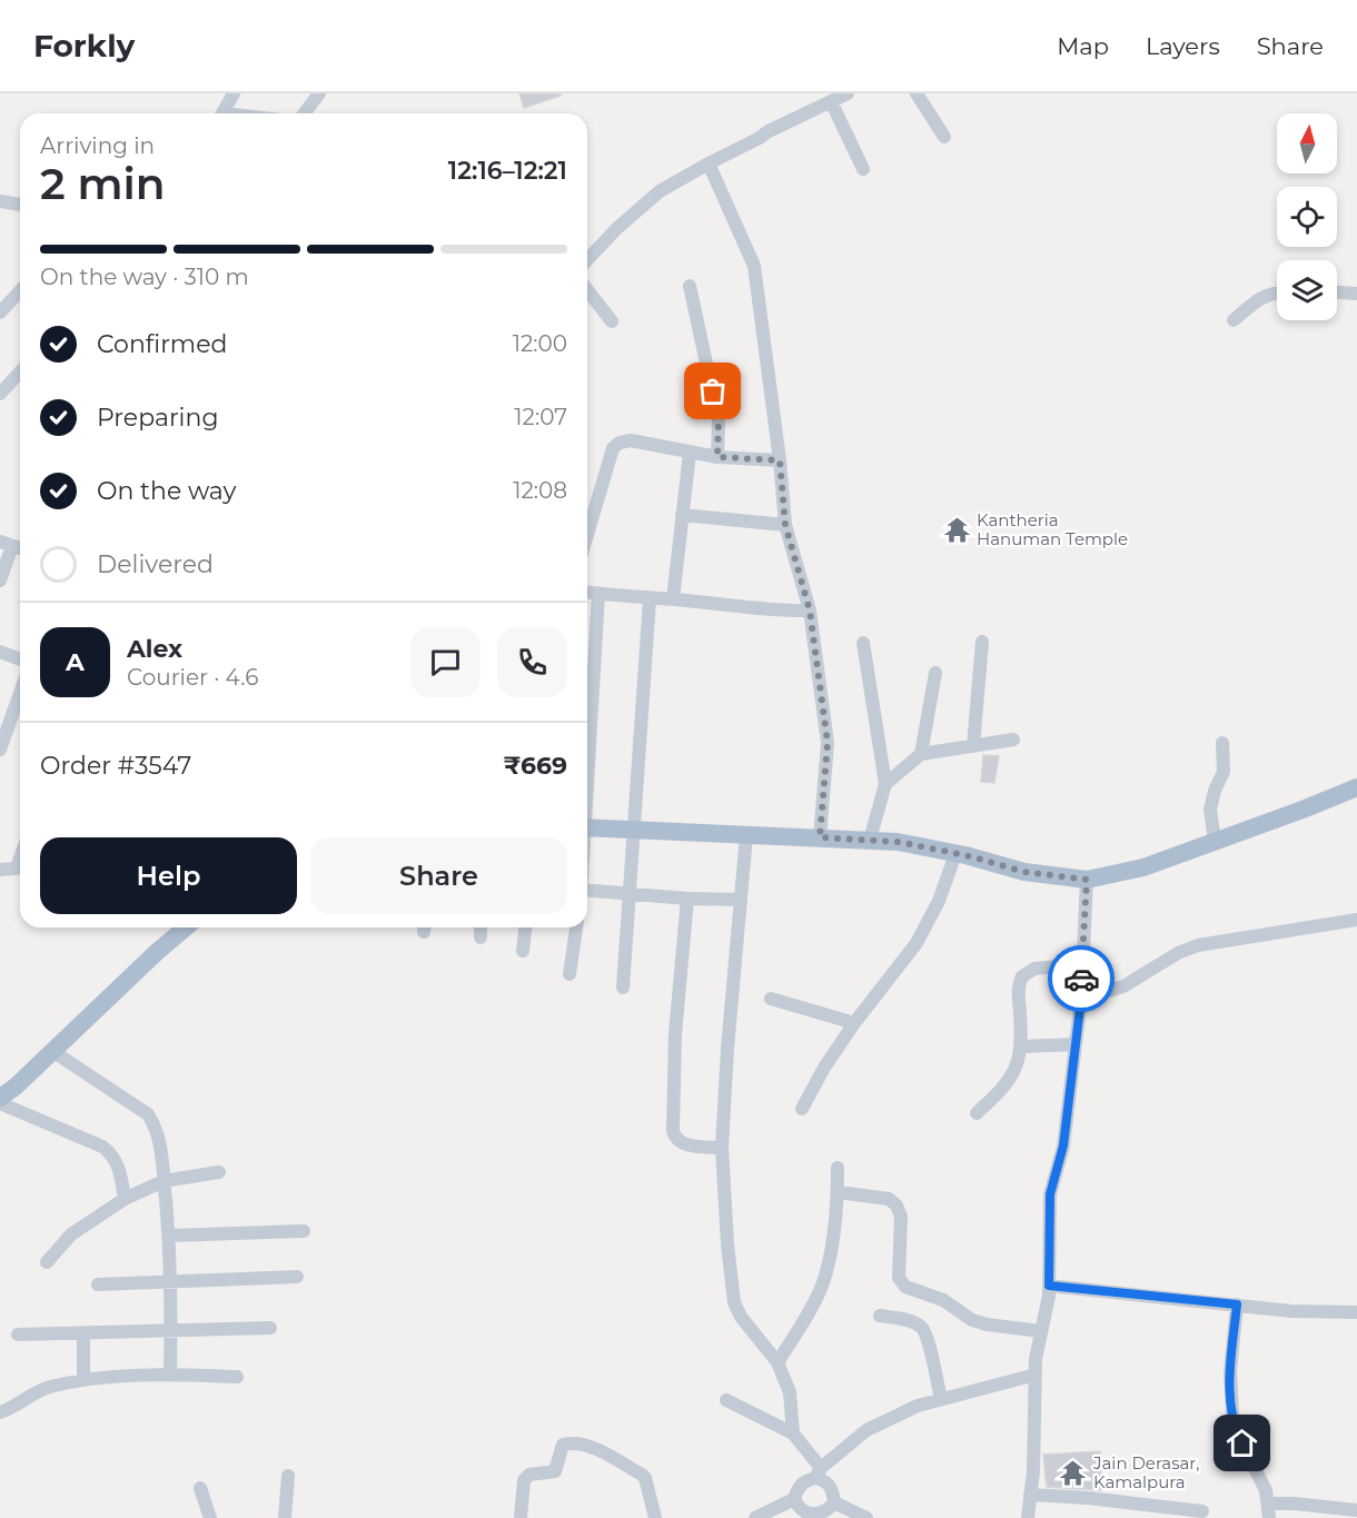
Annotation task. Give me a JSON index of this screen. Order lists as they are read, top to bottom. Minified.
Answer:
{"places":{"temple":["Kantheria Hanuman Temple","Jain Derasar, Kamalpura"]},"north":"top","page":{"header":"Forkly","nav":["Map","Layers","Share"],"heading":["2 min","Arriving in","12:16–12:21"],"panel":["Alex","Courier · 4.6","Order #3547","₹669"],"bar":"On the way · 310 m","list":[["Confirmed","12:00"],["Preparing","12:07"],["On the way","12:08"],"Delivered"],"round":"A","buttons":["Help","Share"]}}
